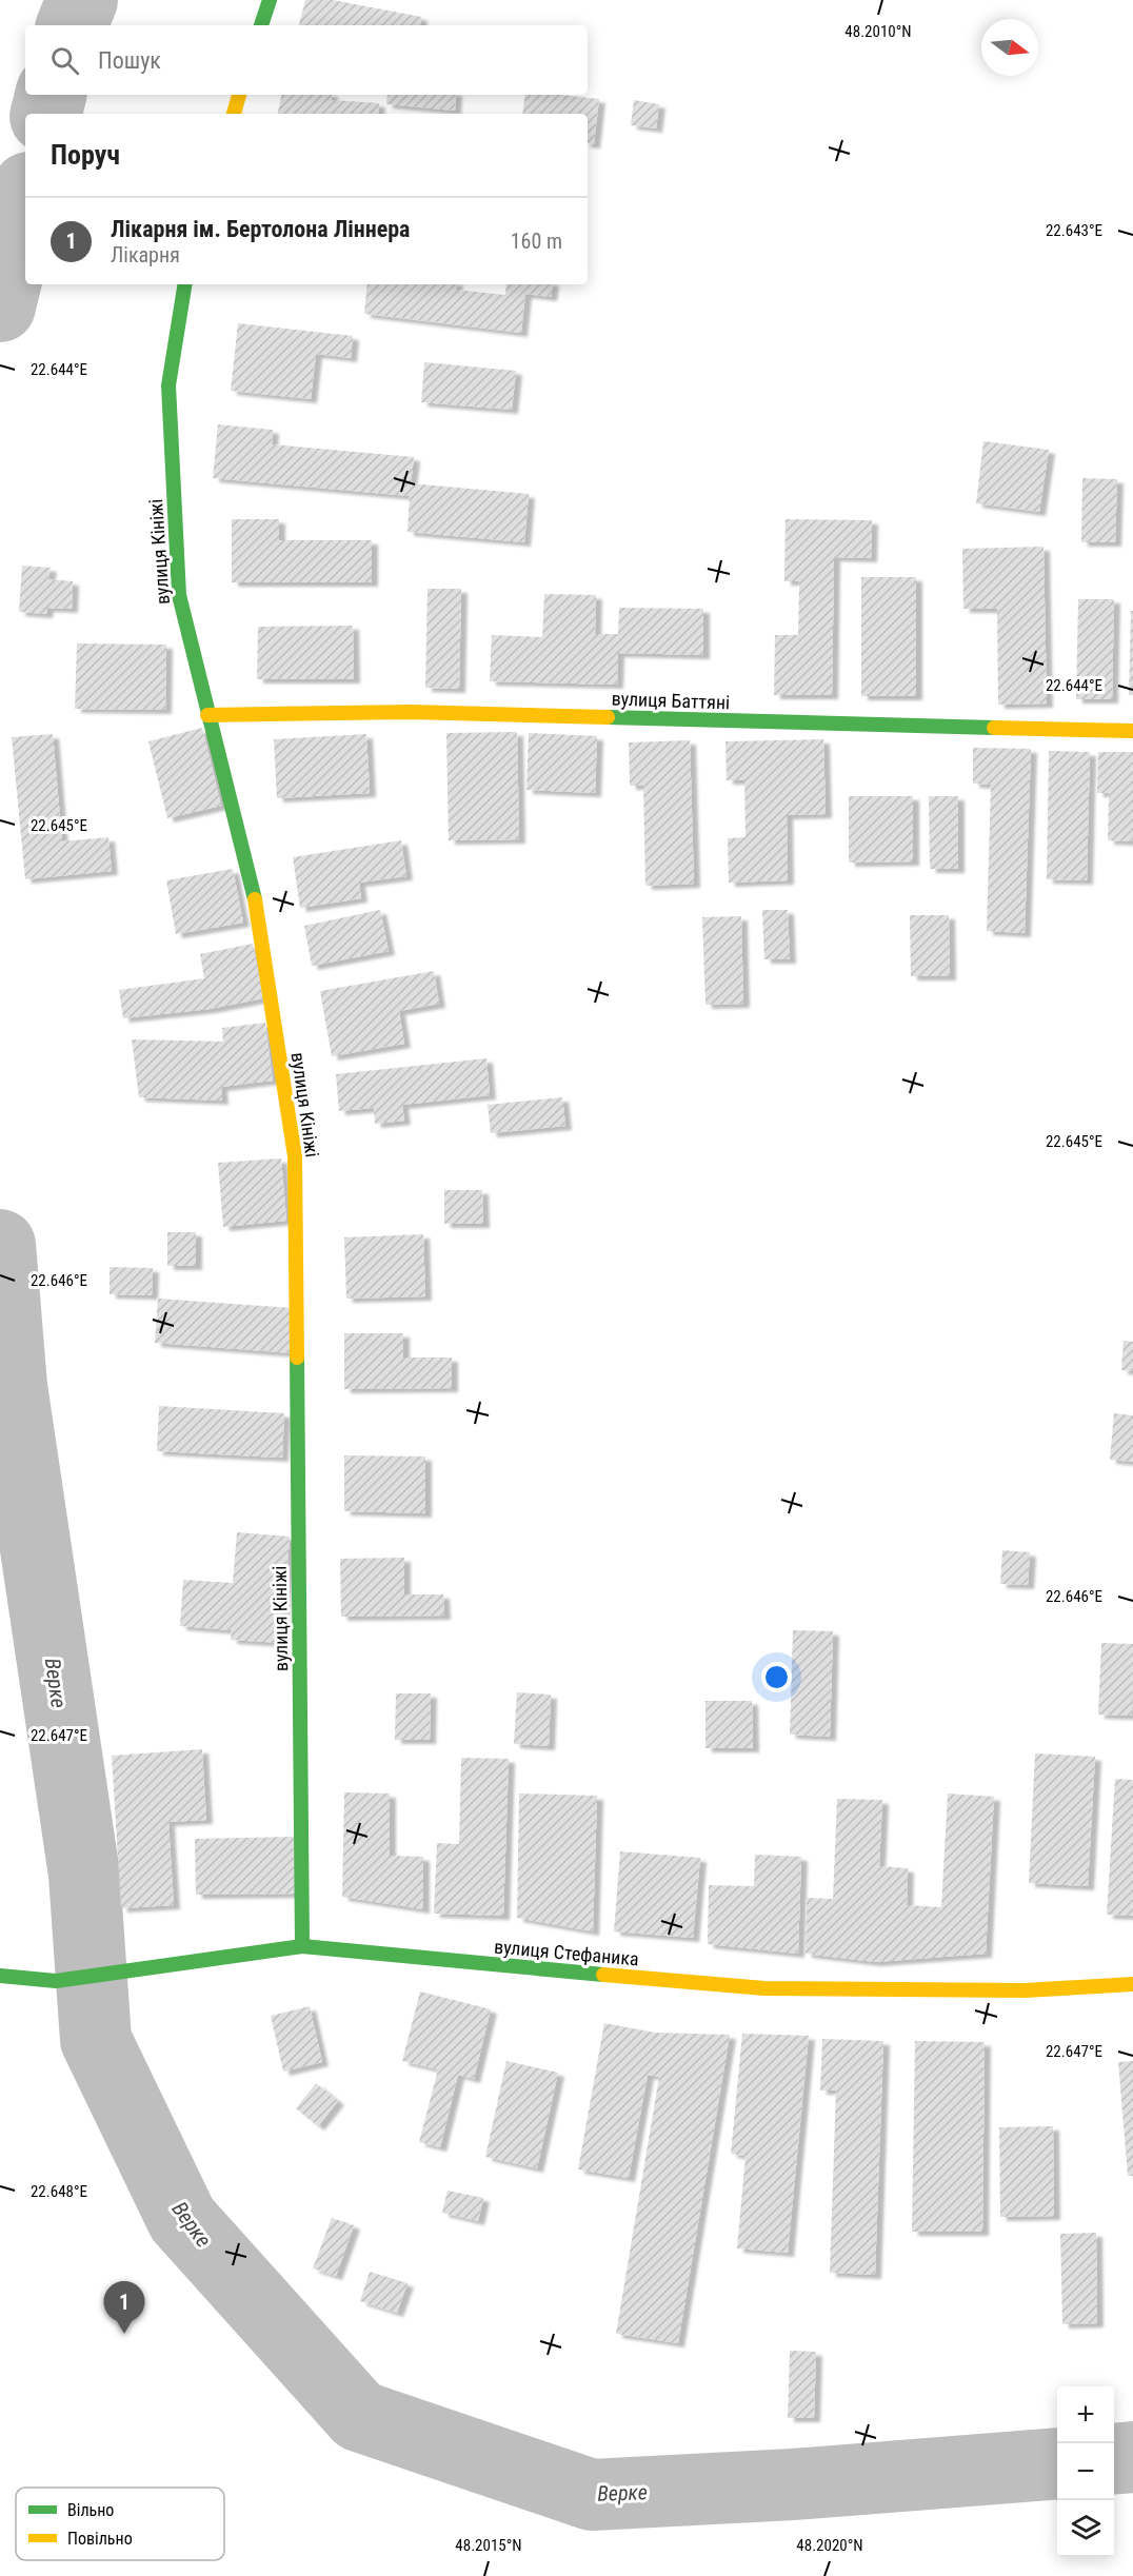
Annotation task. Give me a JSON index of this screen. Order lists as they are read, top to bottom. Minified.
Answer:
{"streets":{"street":["вулиця Кініжі","вулиця Баттяні","вулиця Стефаника"]},"crossings":[["вулиця Кініжі","вулиця Баттяні"],["вулиця Кініжі","вулиця Стефаника"]],"water":["Верке"],"legend":["Вільно","Повільно"],"north":"right","page":{"search":"Пошук","heading":"Поруч","list":[{"mark":"1","name":"Лікарня ім. Бертолона Ліннера","note":"Лікарня","value":"160 m"}],"pins":"1","map_buttons":["+","−"]},"coordinates":["48.2010°N","22.643°E","22.644°E","22.645°E","22.646°E","22.647°E","22.648°E","48.2015°N","48.2020°N"]}
